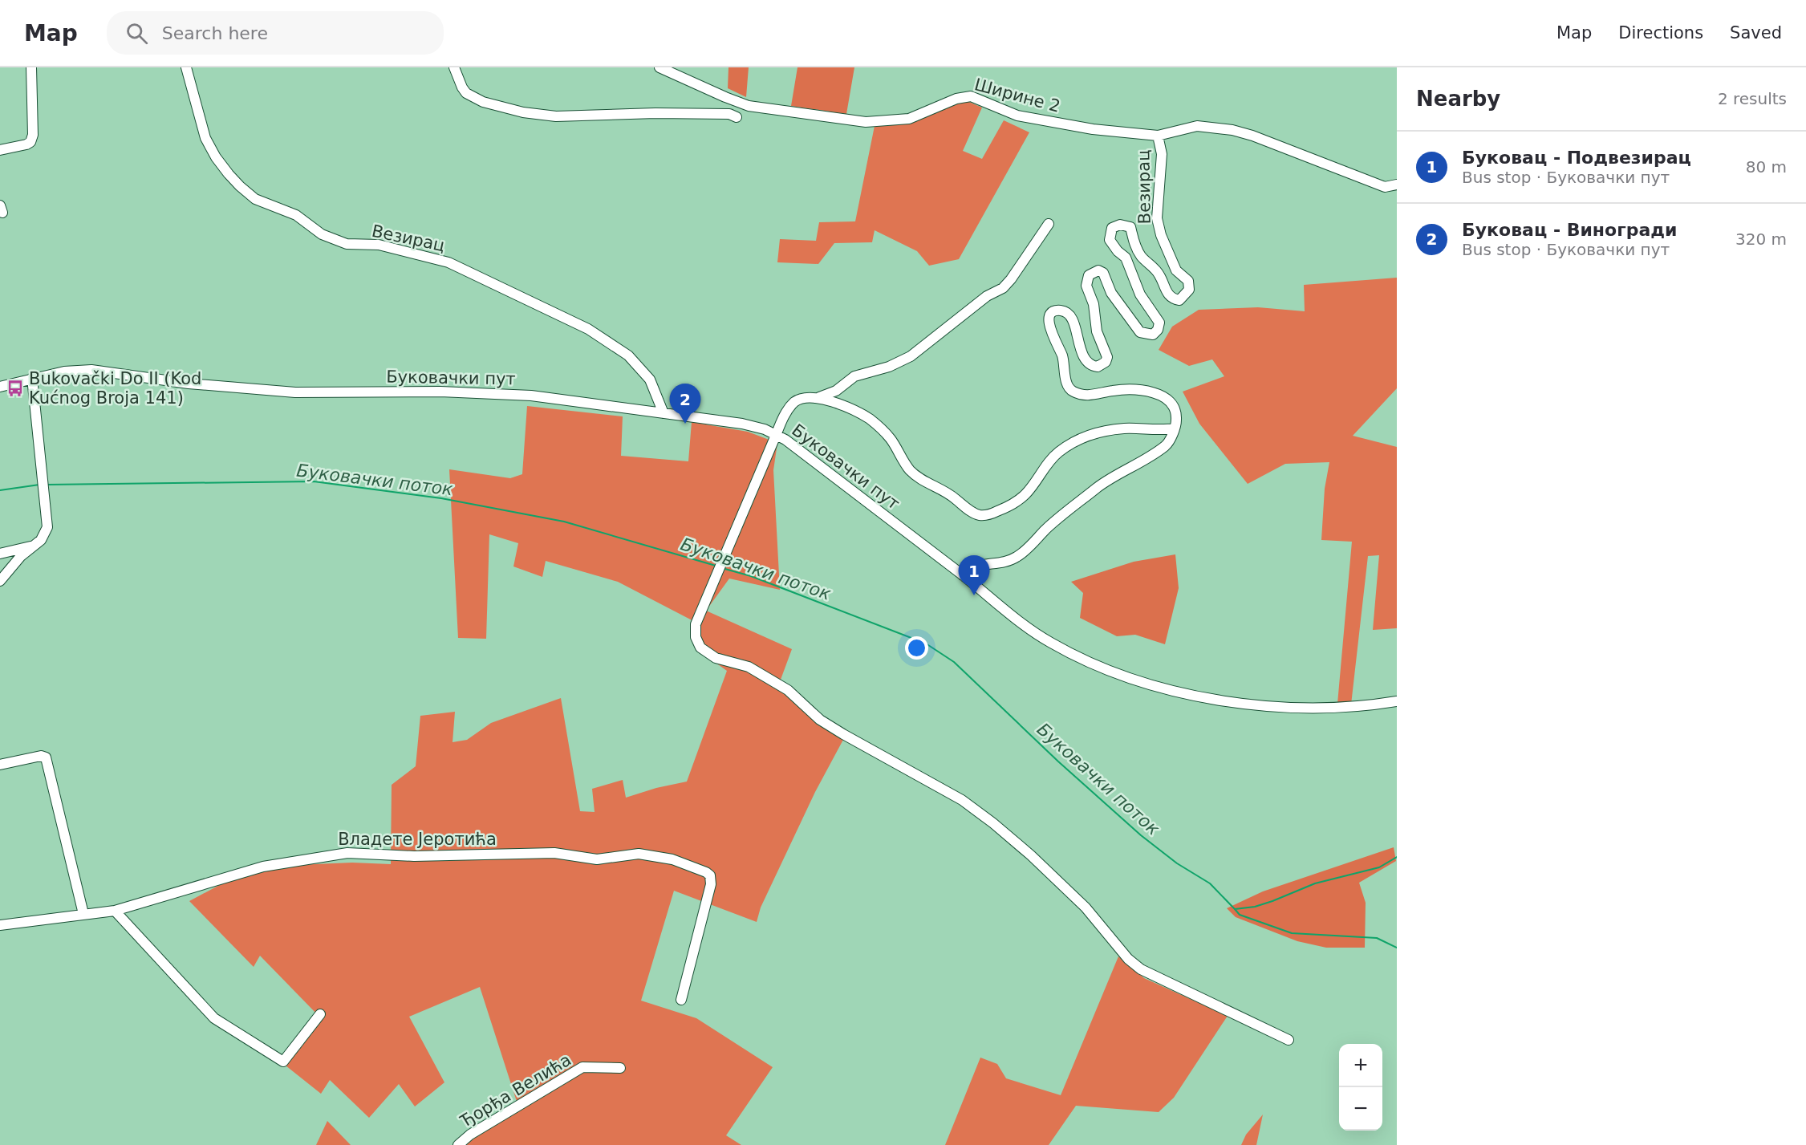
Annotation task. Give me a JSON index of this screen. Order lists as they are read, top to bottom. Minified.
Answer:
{"streets":{"street":["Ширине 2","Везирац","Буковачки пут","Владете Јеротића","Ђорђа Велића"]},"crossings":[["Ширине 2","Везирац"],["Везирац","Буковачки пут"]],"water":["Буковачки поток"],"places":{"bus stop":["Bukovački Do II (Kod Kućnog Broja 141)"]},"page":{"header":"Map","search":"Search here","nav":["Map","Directions","Saved"],"heading":["Nearby","2 results"],"list":[{"mark":"1","name":"Буковац - Подвезирац","note":"Bus stop · Буковачки пут","value":"80 m"},{"mark":"2","name":"Буковац - Виногради","note":"Bus stop · Буковачки пут","value":"320 m"}],"pins":["2","1"],"map_buttons":["+","−"]}}
